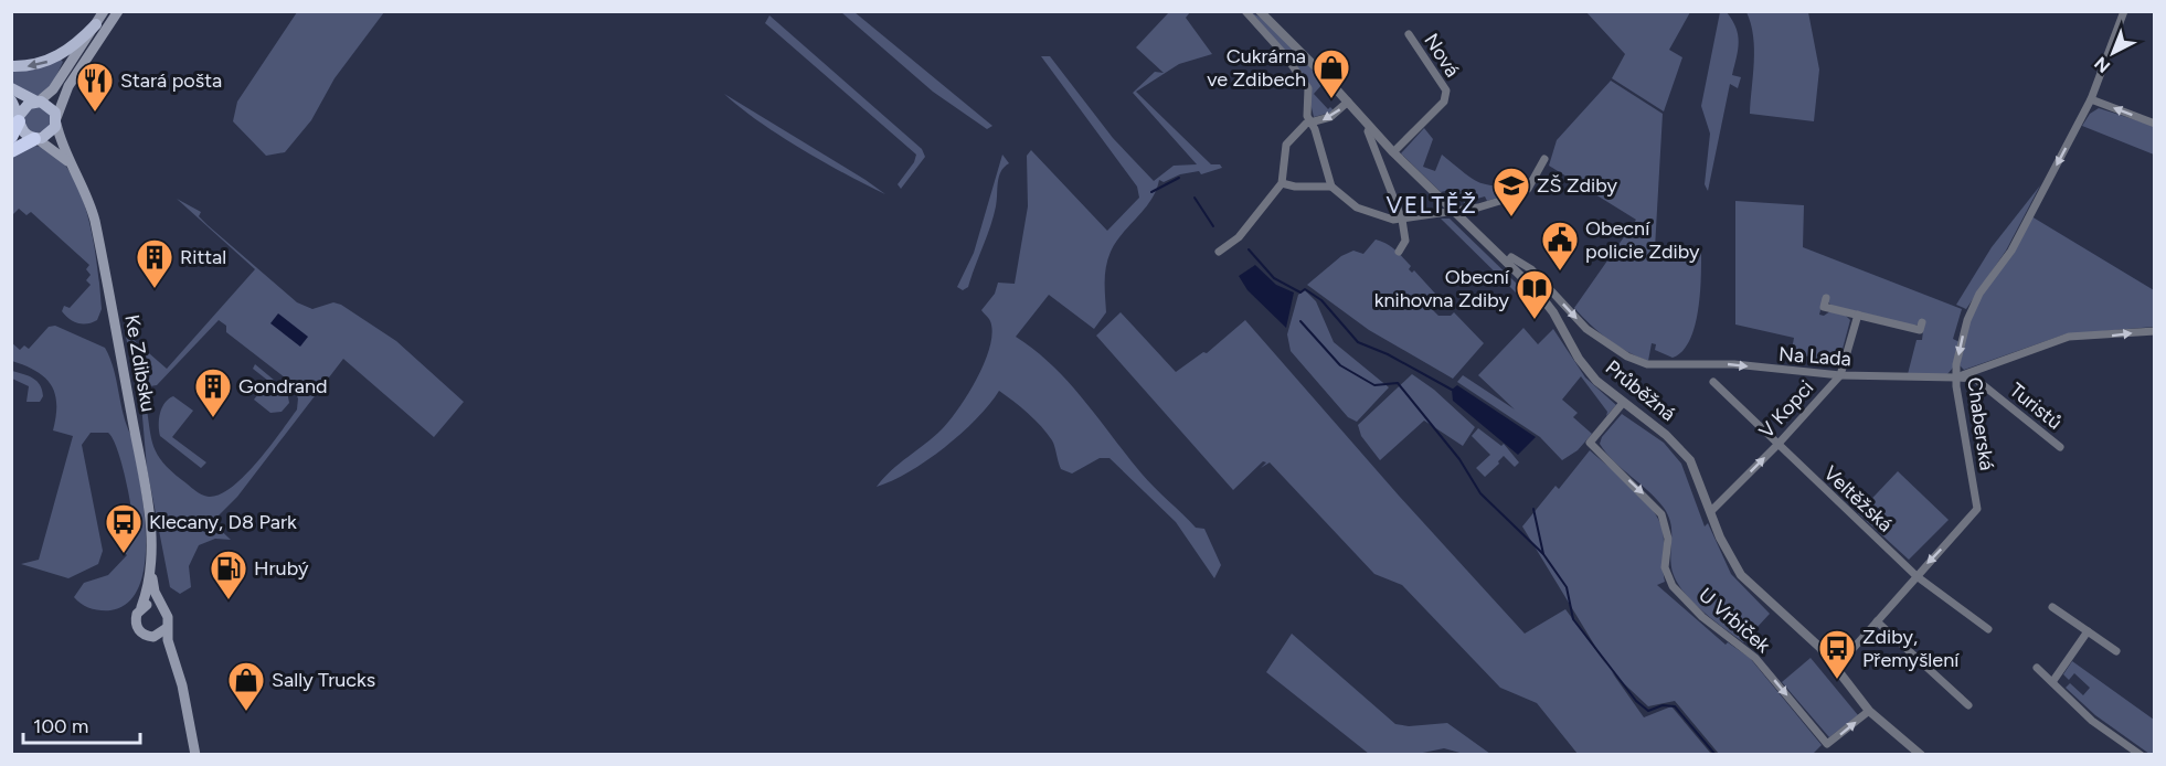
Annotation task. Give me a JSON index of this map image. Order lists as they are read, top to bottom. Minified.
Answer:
{"streets":{"main road":["Ke Zdibsku"],"street":["Nová","Na Lada","Průběžná","Turistů","V Kopci","Chaberská","Veltěžská","U Vrbiček"]},"crossings":[["Nová","Průběžná"],["Na Lada","Průběžná"],["Na Lada","Turistů"],["Na Lada","V Kopci"],["Na Lada","Chaberská"],["Průběžná","V Kopci"],["Průběžná","Chaberská"],["Průběžná","U Vrbiček"],["Turistů","Chaberská"],["V Kopci","Veltěžská"],["Chaberská","Veltěžská"]],"one_way":["Na Lada","V Kopci","Chaberská"],"districts":["VELTĚŽ"],"places":{"shop":["Cukrárna ve Zdibech","Sally Trucks"],"restaurant":["Stará pošta"],"school or university":["ZŠ Zdiby"],"public building":["Obecní policie Zdiby"],"building":["Rittal","Gondrand"],"library":["Obecní knihovna Zdiby"],"bus stop":["Klecany, D8 Park","Zdiby, Přemyšlení"],"fuel station":["Hrubý"]},"scale_bar":"100 m","north":"bottom left"}
